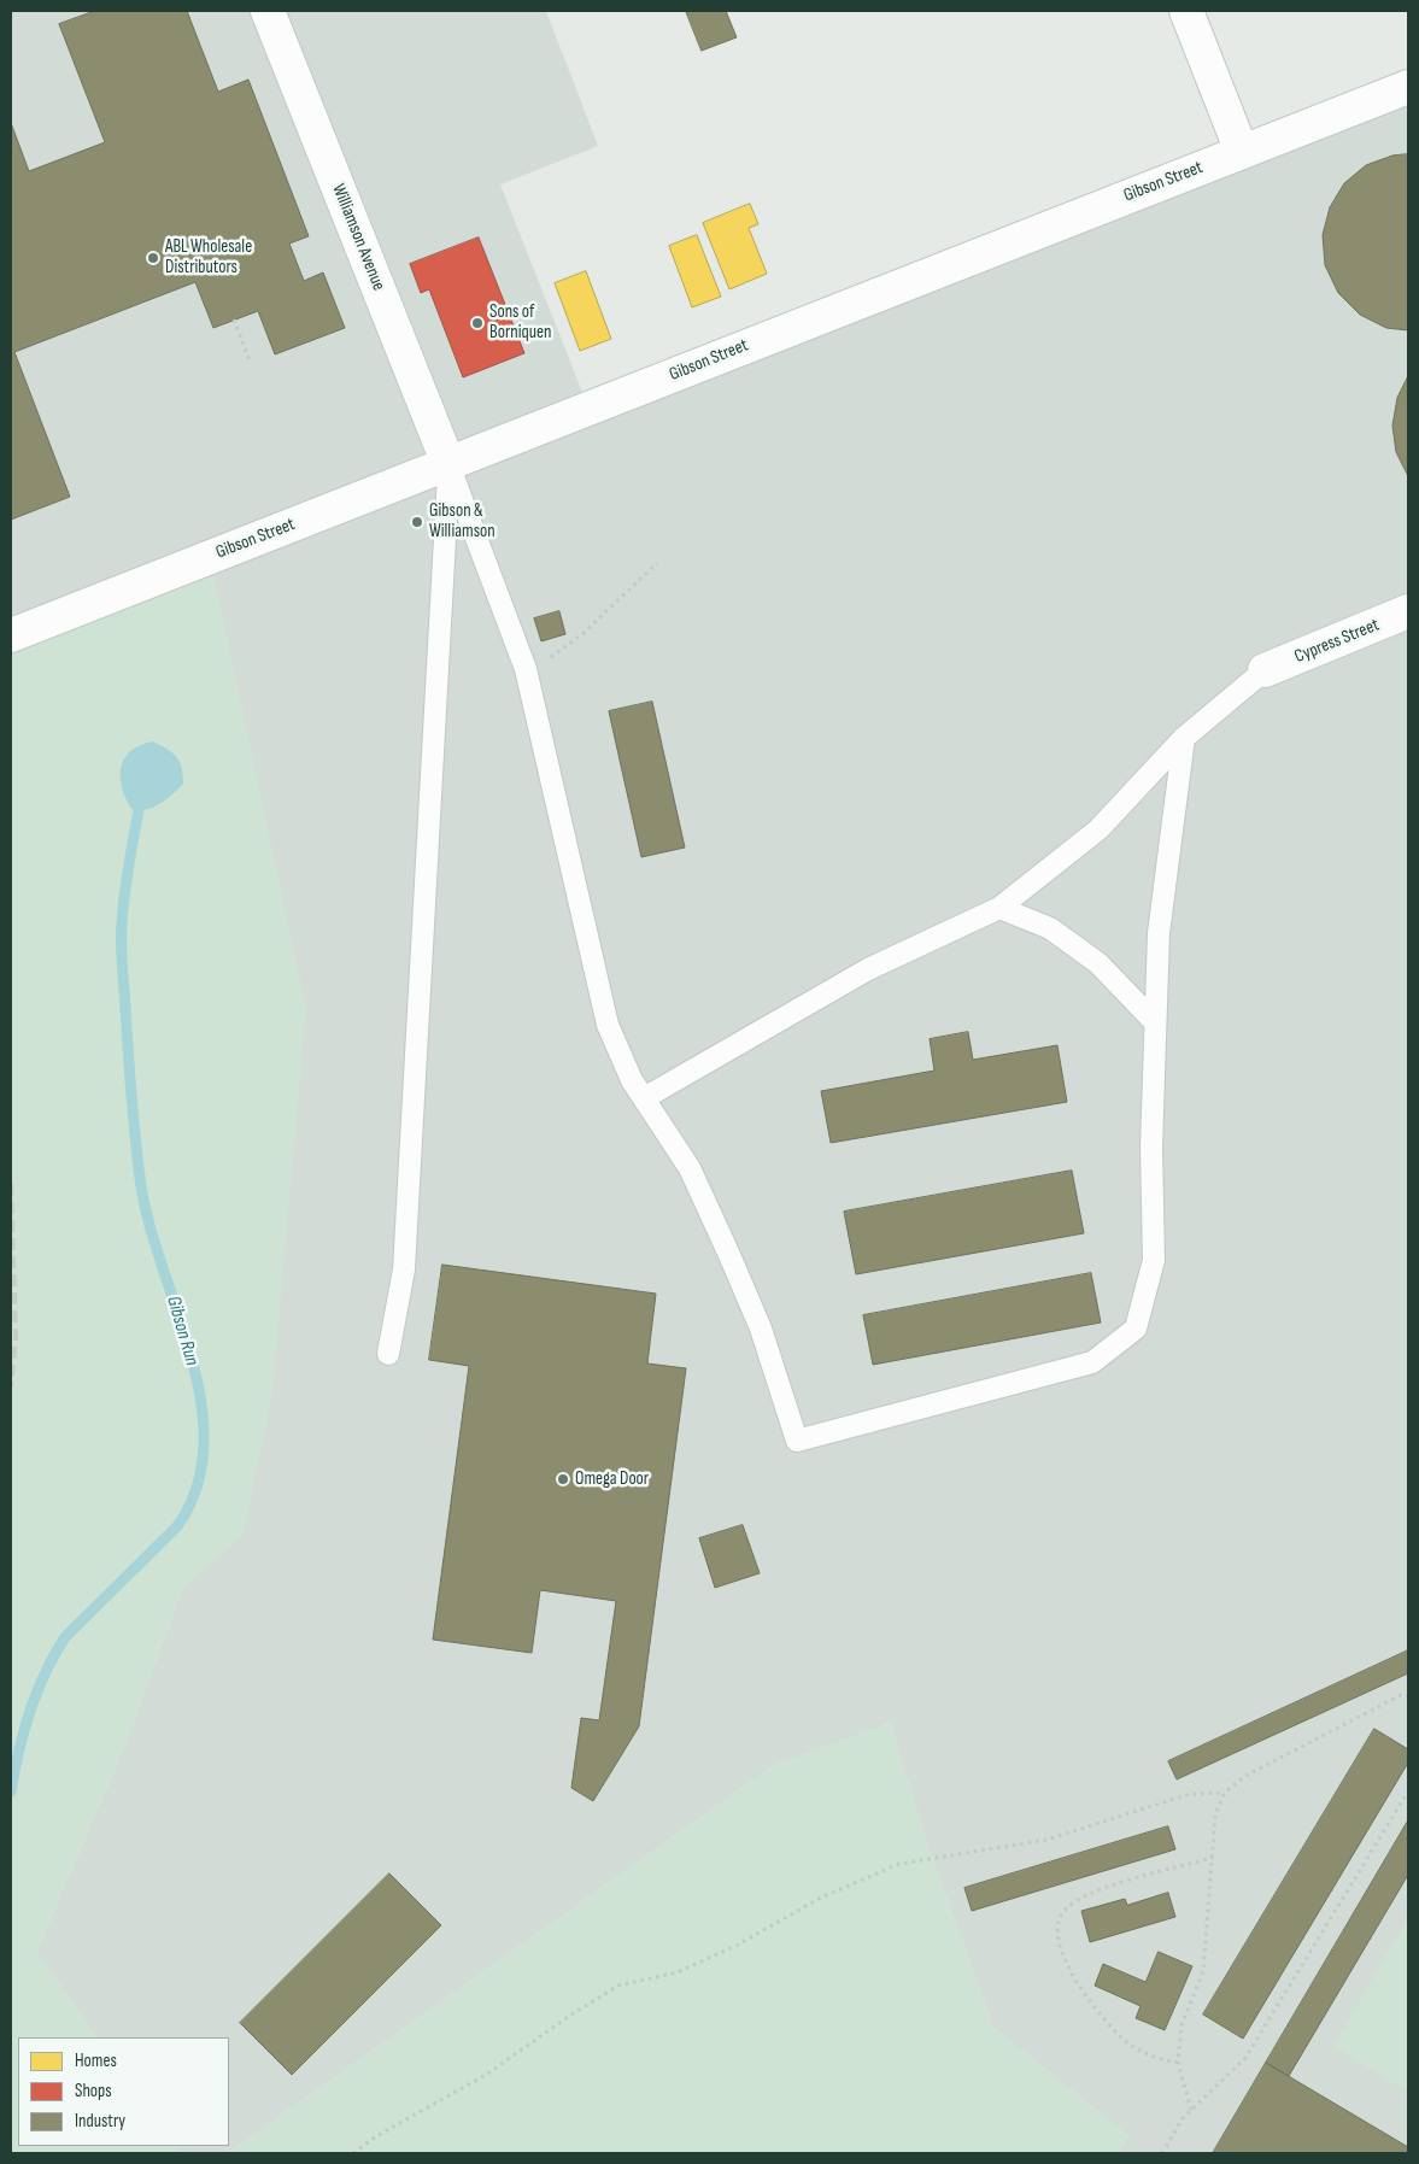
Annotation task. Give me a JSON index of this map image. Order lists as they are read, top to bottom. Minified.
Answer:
{"streets":{"street":["Gibson Street","Williamson Avenue","Cypress Street"]},"crossings":[["Gibson Street","Williamson Avenue"]],"water":["Gibson Run"],"places":["ABL Wholesale Distributors","Sons of Borniquen","Gibson & Williamson","Omega Door"],"legend":["Homes","Shops","Industry"]}
